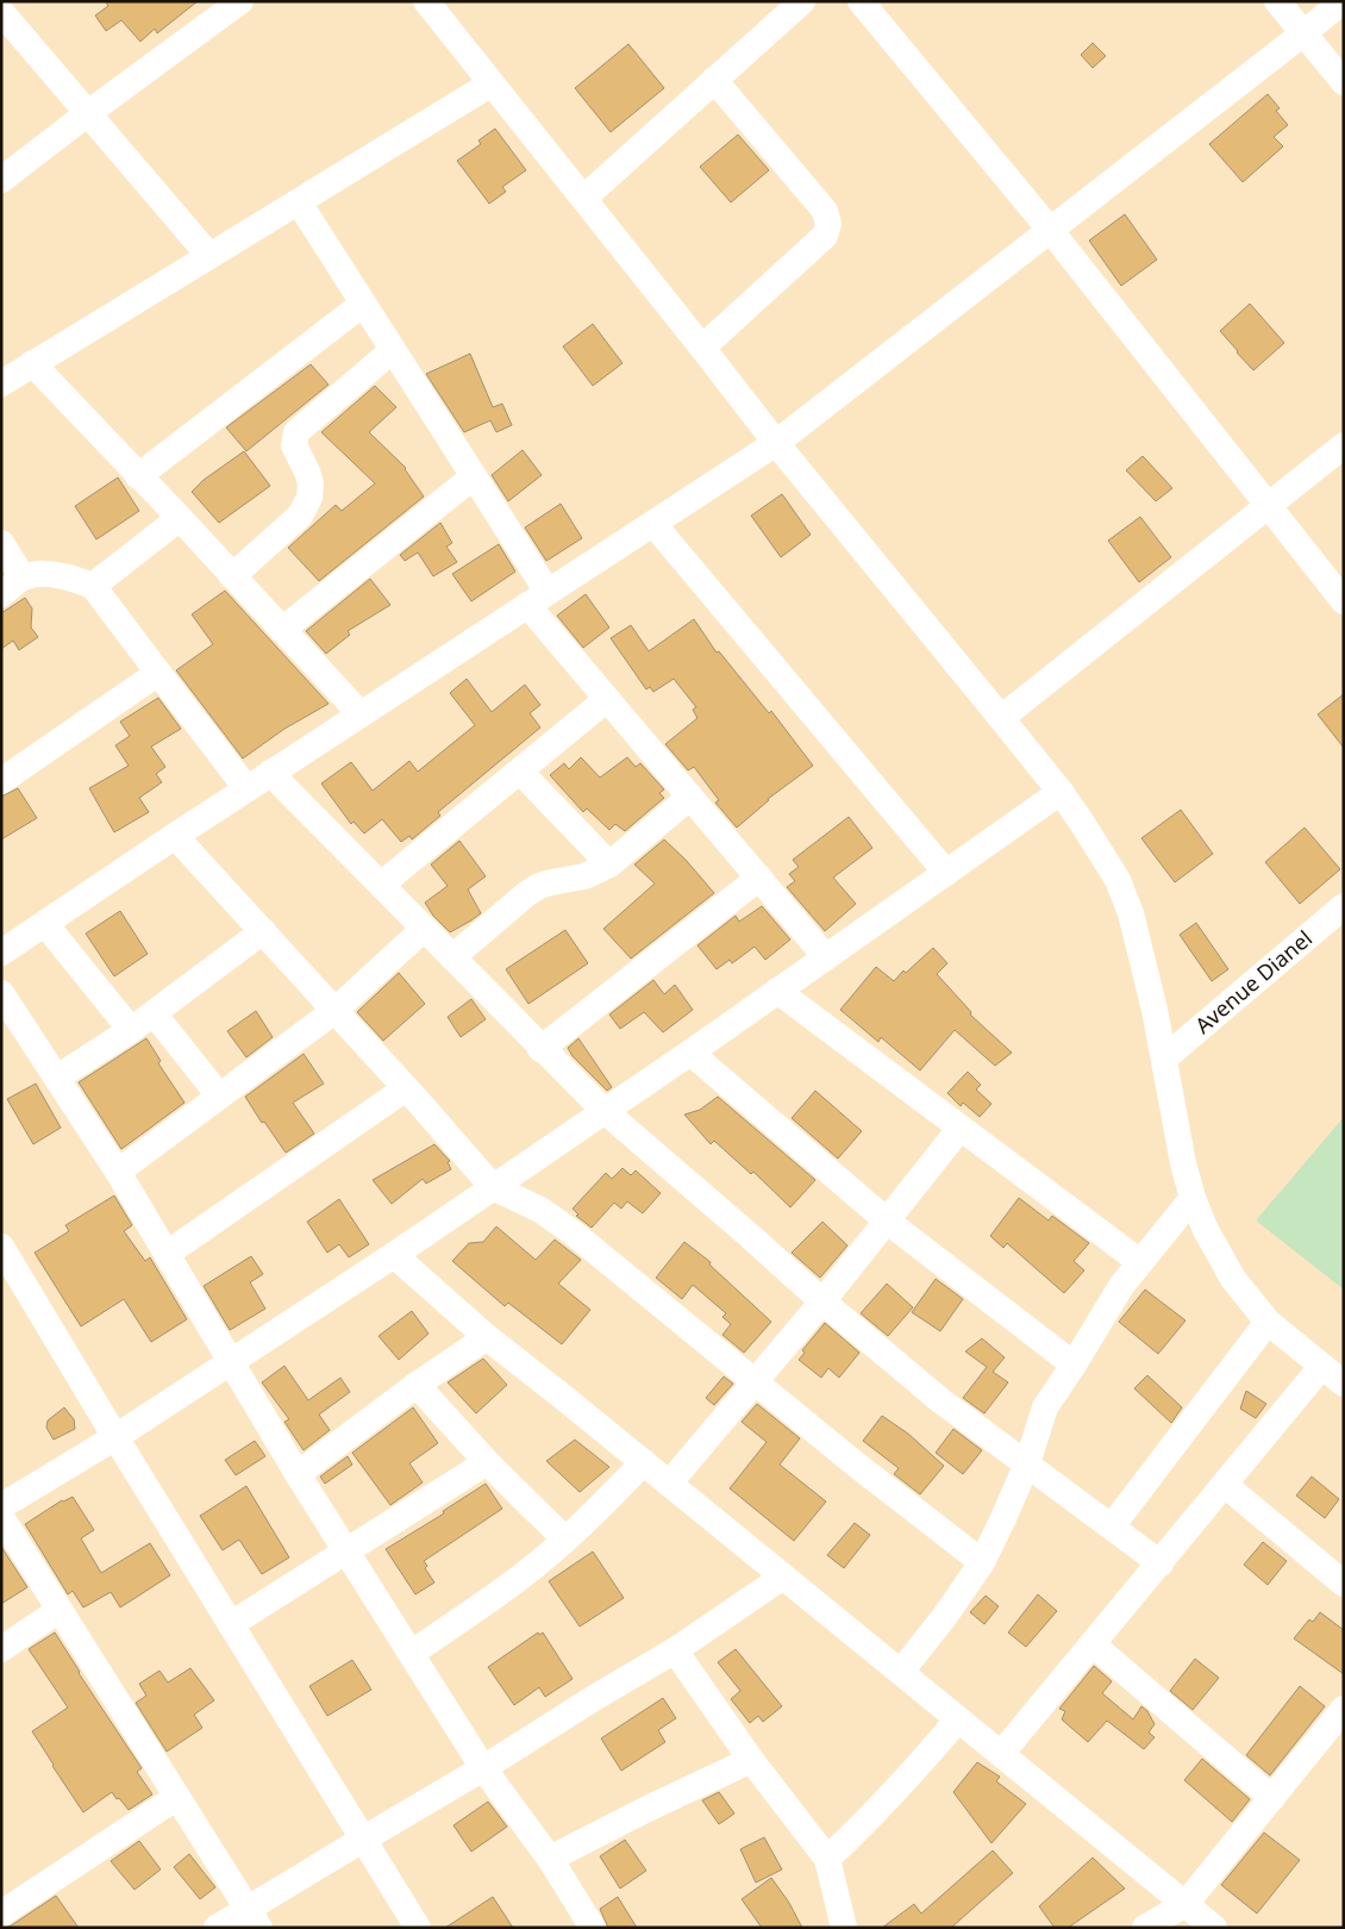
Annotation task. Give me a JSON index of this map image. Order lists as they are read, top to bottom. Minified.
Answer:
{"streets":{"street":["Avenue Dianel"]}}
